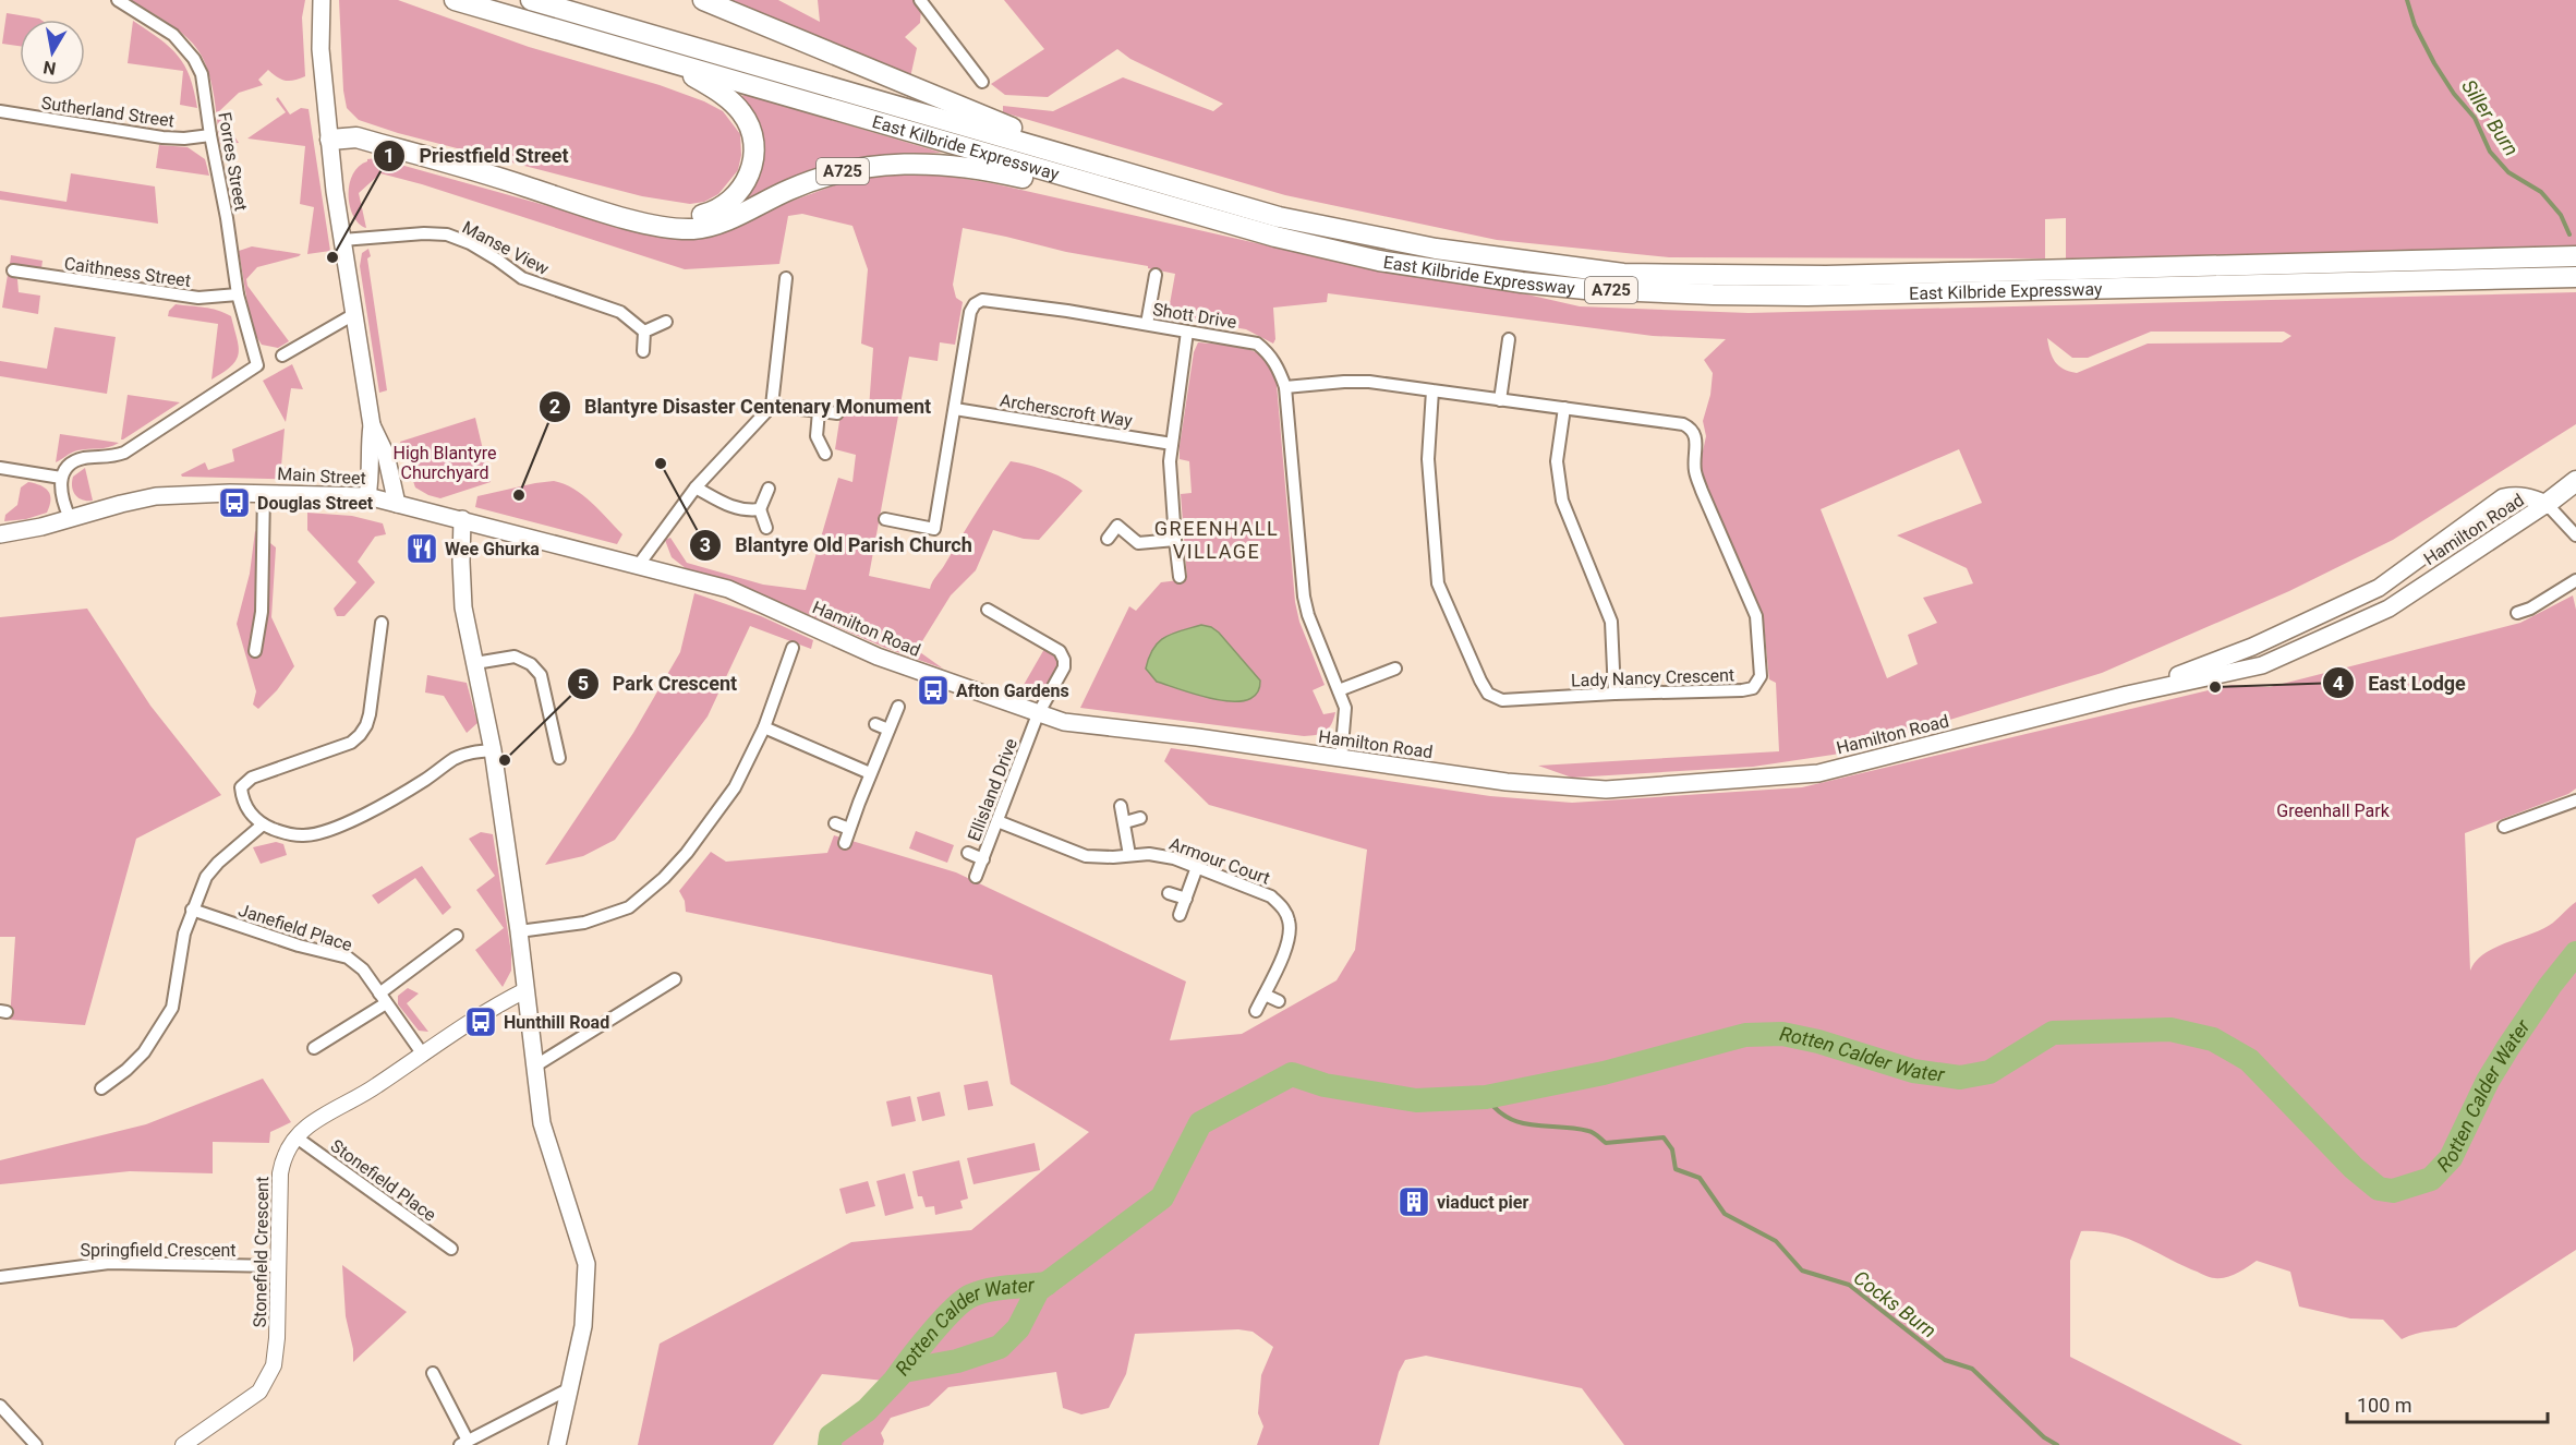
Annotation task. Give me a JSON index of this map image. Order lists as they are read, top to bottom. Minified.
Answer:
{"streets":{"highway":["East Kilbride Expressway","A725"],"main road":["Main Street","Hamilton Road"],"street":["Sutherland Street","Forres Street","Manse View","Caithness Street","Shott Drive","Archerscroft Way","Lady Nancy Crescent","Ellisland Drive","Armour Court","Janefield Place","Stonefield Place","Springfield Crescent","Stonefield Crescent"]},"crossings":[["Sutherland Street","Forres Street"],["East Kilbride Expressway","A725"],["Forres Street","Caithness Street"],["Shott Drive","Archerscroft Way"],["Shott Drive","Hamilton Road"],["Shott Drive","Lady Nancy Crescent"],["Main Street","Hamilton Road"],["Hamilton Road","Ellisland Drive"],["Ellisland Drive","Armour Court"],["Janefield Place","Stonefield Crescent"],["Stonefield Place","Stonefield Crescent"],["Springfield Crescent","Stonefield Crescent"]],"districts":["GREENHALL VILLAGE"],"water":["Siller Burn","Rotten Calder Water","Cocks Burn"],"parks":["High Blantyre Churchyard","Greenhall Park"],"places":{"other":["Priestfield Street","Blantyre Old Parish Church","Blantyre Disaster Centenary Monument","East Lodge","Park Crescent"],"bus stop":["Douglas Street","Afton Gardens","Hunthill Road"],"restaurant":["Wee Ghurka"],"building":["viaduct pier"]},"scale_bar":"100 m","north":"bottom"}
